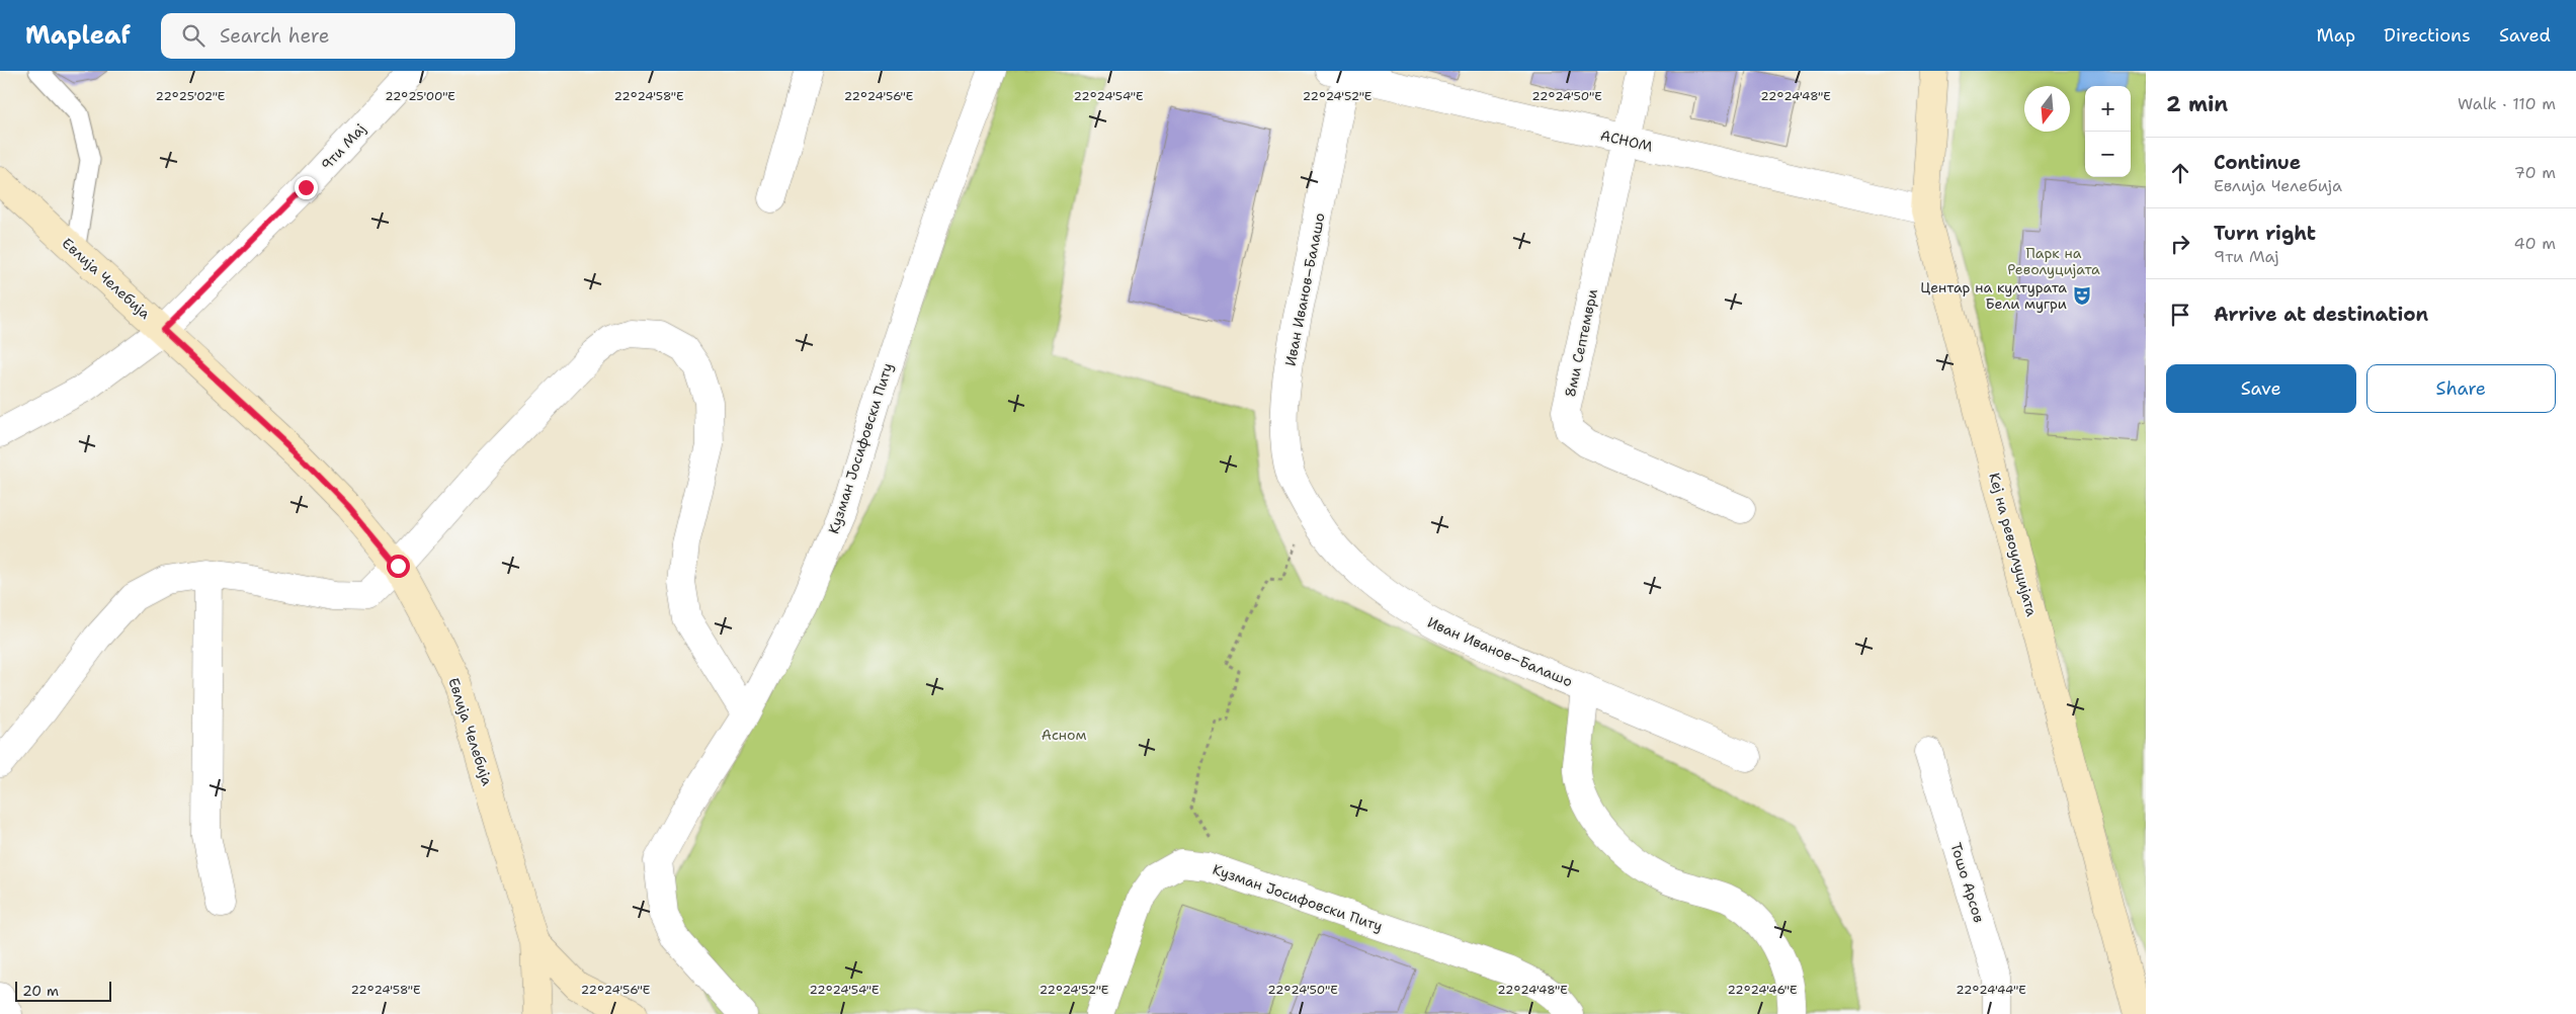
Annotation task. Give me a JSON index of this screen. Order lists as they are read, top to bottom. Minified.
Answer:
{"streets":{"street":["АСНОМ","9ти Мај","Евлија Челебија","Иван Иванов–Балашо","8ми Септември","Кузман Јосифовски Питу","Кеј на ревоулуцијата","Тошо Арсов"]},"crossings":[["АСНОМ","Иван Иванов–Балашо"],["АСНОМ","8ми Септември"],["АСНОМ","Кеј на ревоулуцијата"],["9ти Мај","Евлија Челебија"]],"parks":["Парк на Револуцијата","Асном"],"places":{"theatre":["Центар на културата Бели мугри"]},"scale_bar":"20 m","north":"bottom","page":{"header":"Mapleaf","search":"Search here","nav":["Map","Directions","Saved"],"heading":["2 min","Walk · 110 m"],"map_buttons":["+","−"],"list":[["Continue","Евлија Челебија","70 m"],["Turn right","9ти Мај","40 m"],"Arrive at destination"],"buttons":["Save","Share"],"scale":"20 m"},"coordinates":["22°25'02\"E","22°25'00\"E","22°24'58\"E","22°24'56\"E","22°24'54\"E","22°24'52\"E","22°24'50\"E","22°24'48\"E","22°24'46\"E","22°24'44\"E"]}
